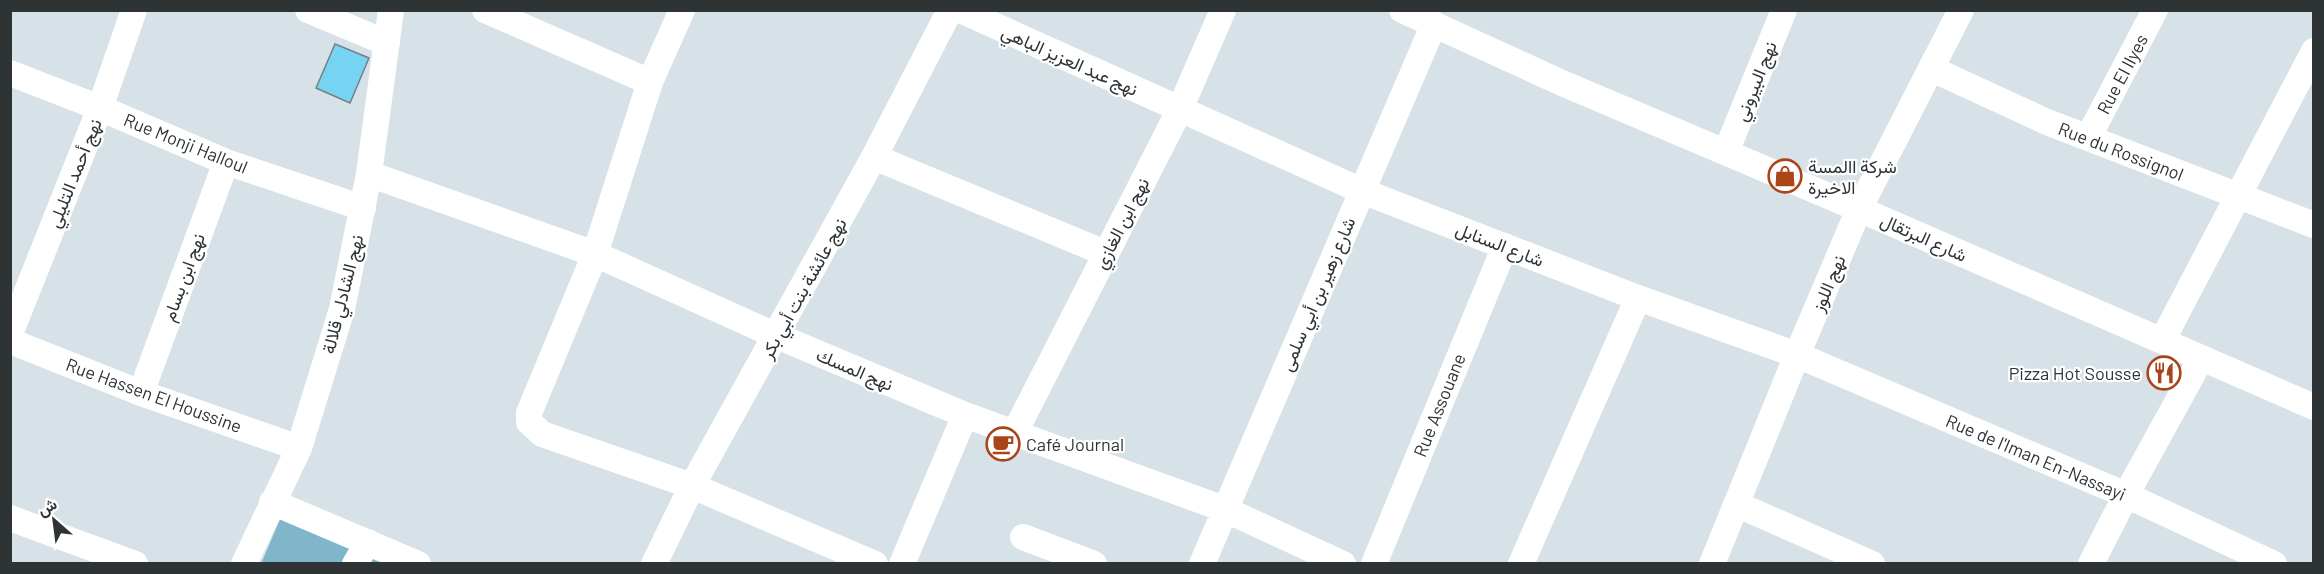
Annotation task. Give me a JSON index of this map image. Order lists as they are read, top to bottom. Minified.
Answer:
{"streets":{"street":["نهج عبد العزيز الباهي","Rue El Ilyes","نهج البيروني","Rue Monji Halloul","Rue du Rossignol","نهج أحمد التليلي","نهج ابن الغازي","شارع البرتقال","شارع السنابل","نهج ابن بسام","نهج اللوز","نهج عائشة بنت أبي بكر","نهج الشادلي قلالة","شارع زهير بن أبي سلمى","نهج المسك","Rue Hassen El Houssine","Rue Assouane","Rue de l'Iman En-Nassayi"]},"crossings":[["نهج عبد العزيز الباهي","نهج ابن الغازي"],["نهج عبد العزيز الباهي","شارع السنابل"],["نهج عبد العزيز الباهي","شارع زهير بن أبي سلمى"],["Rue El Ilyes","Rue du Rossignol"],["نهج البيروني","شارع البرتقال"],["Rue Monji Halloul","نهج أحمد التليلي"],["Rue Monji Halloul","نهج ابن بسام"],["Rue Monji Halloul","نهج الشادلي قلالة"],["Rue du Rossignol","نهج اللوز"],["نهج ابن الغازي","نهج المسك"],["شارع البرتقال","نهج اللوز"],["شارع البرتقال","شارع زهير بن أبي سلمى"],["شارع السنابل","نهج اللوز"],["شارع السنابل","شارع زهير بن أبي سلمى"],["شارع السنابل","Rue Assouane"],["شارع السنابل","Rue de l'Iman En-Nassayi"],["نهج ابن بسام","Rue Hassen El Houssine"],["نهج اللوز","Rue de l'Iman En-Nassayi"],["نهج عائشة بنت أبي بكر","نهج المسك"],["نهج الشادلي قلالة","نهج المسك"],["نهج الشادلي قلالة","Rue Hassen El Houssine"],["شارع زهير بن أبي سلمى","نهج المسك"]],"places":{"shop":["شركة االمسة الاخيرة"],"restaurant":["Pizza Hot Sousse"],"cafe":["Café Journal"]},"north":"top left"}
